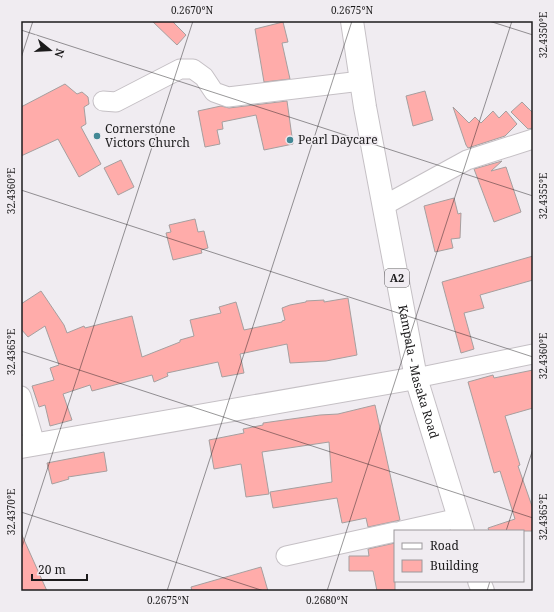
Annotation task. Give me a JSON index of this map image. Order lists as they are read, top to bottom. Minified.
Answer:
{"streets":{"main road":["A2","Kampala - Masaka Road"]},"places":["Cornerstone Victors Church","Pearl Daycare"],"legend":["Road","Building"],"scale_bar":"20 m","north":"right","coordinates":["0.2670°N","0.2675°N","32.4350°E","32.4360°E","32.4355°E","32.4365°E","32.4370°E","0.2680°N"]}
